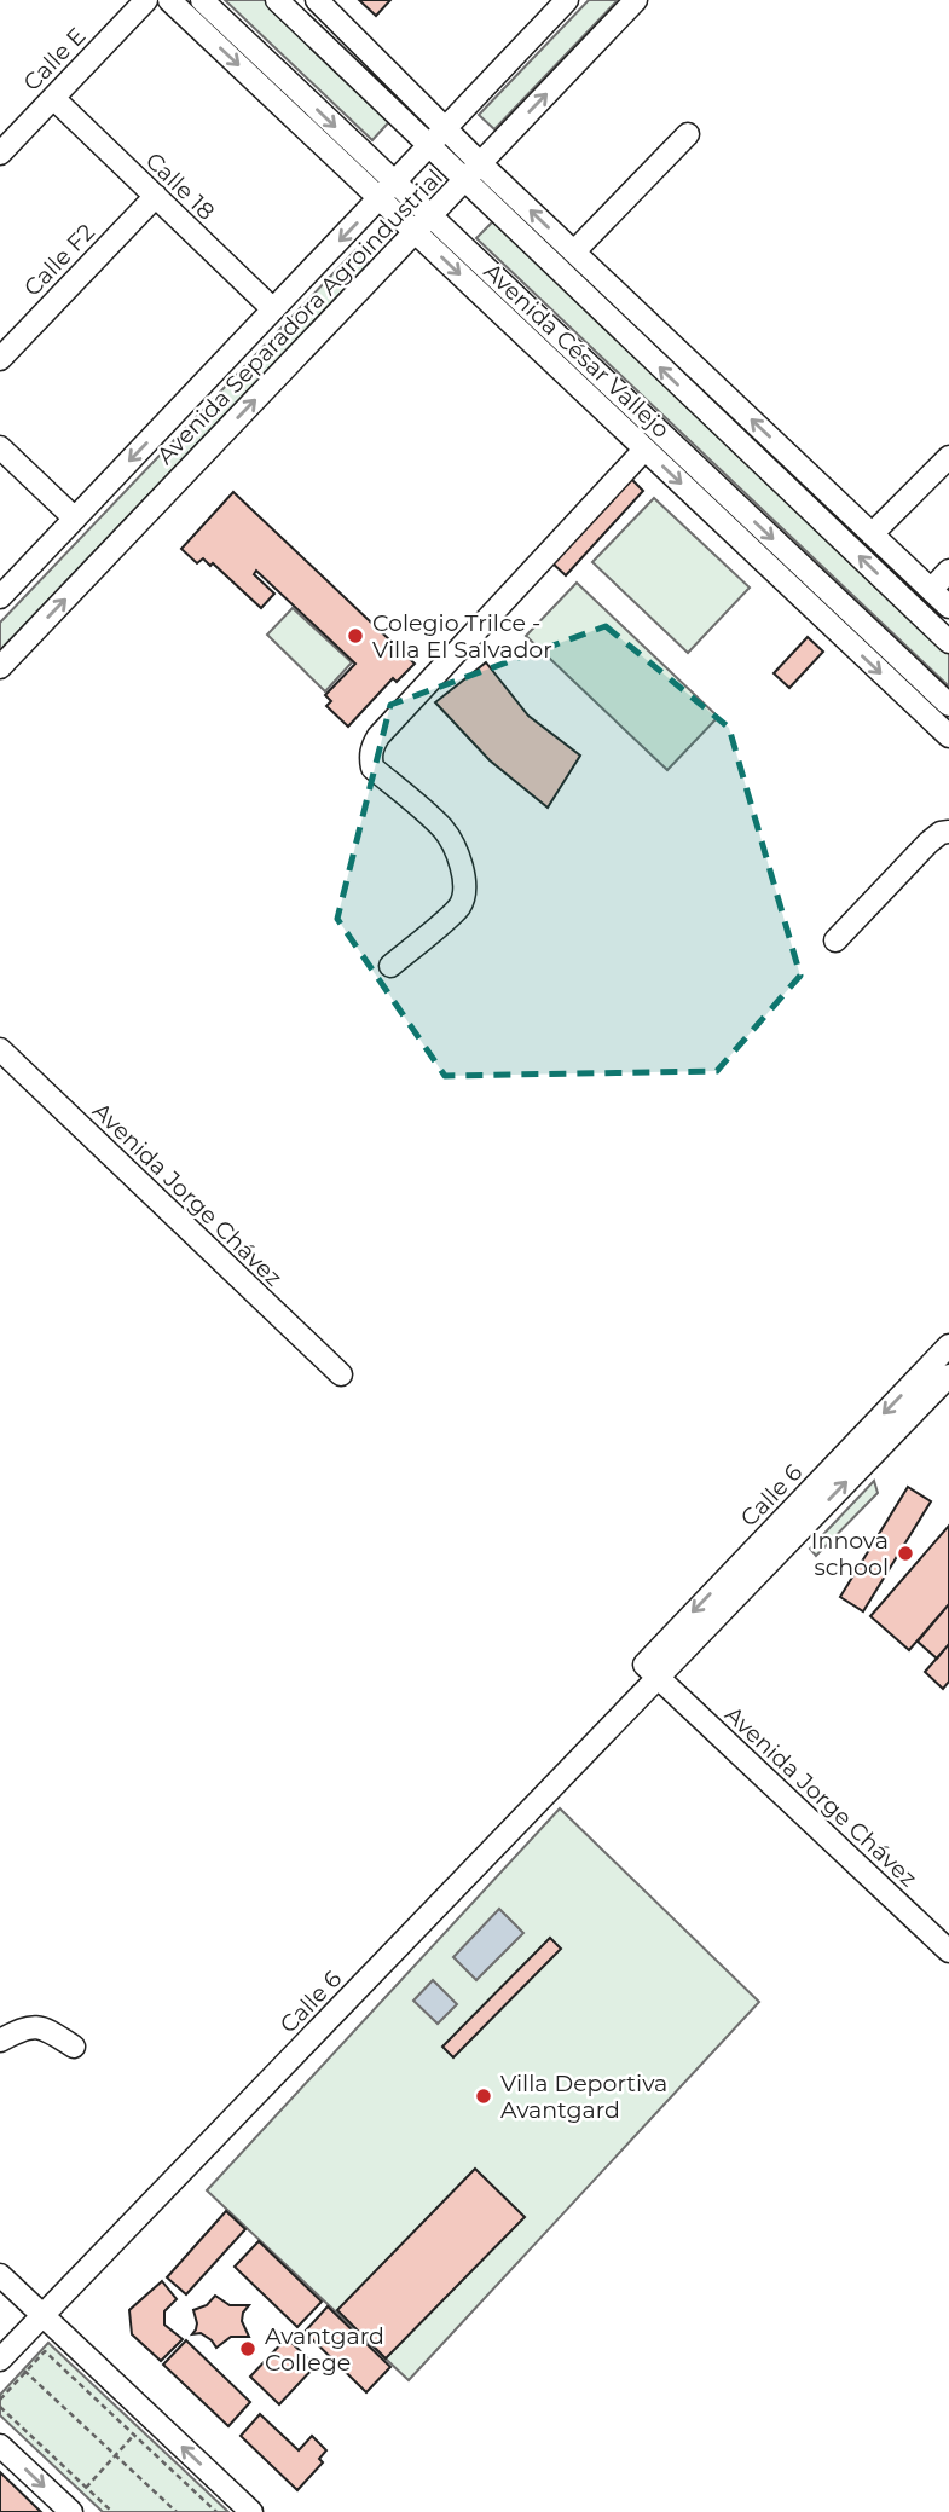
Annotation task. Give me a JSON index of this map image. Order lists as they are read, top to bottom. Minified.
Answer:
{"streets":{"street":["Calle E","Calle 18","Calle F2","Avenida Separadora Agroindustrial","Avenida César Vallejo","Avenida Jorge Chávez","Calle 6"]},"crossings":[["Calle E","Calle 18"],["Calle 18","Calle F2"],["Calle 18","Avenida Separadora Agroindustrial"],["Avenida Separadora Agroindustrial","Avenida César Vallejo"],["Avenida Jorge Chávez","Calle 6"]],"places":["Colegio Trilce - Villa El Salvador","Innova school","Villa Deportiva Avantgard","Avantgard College"]}
